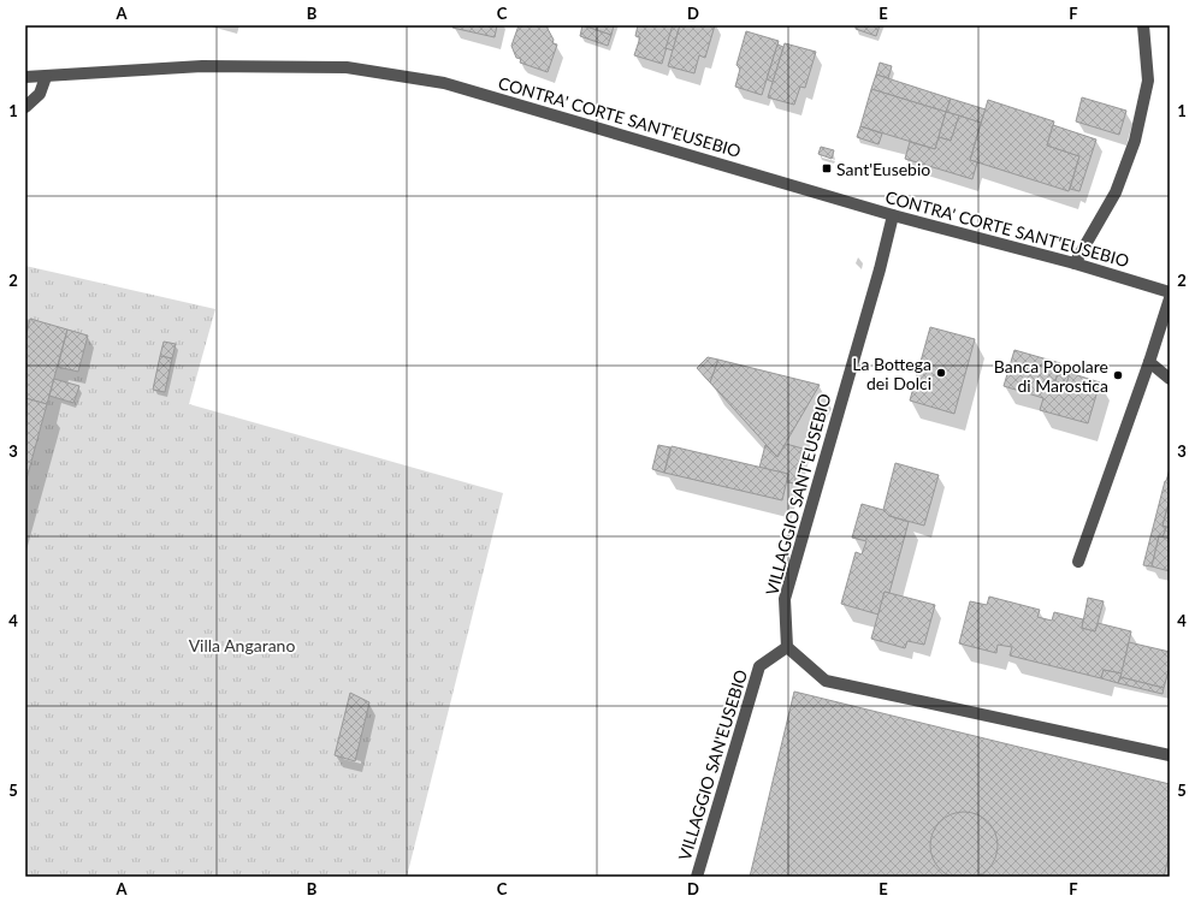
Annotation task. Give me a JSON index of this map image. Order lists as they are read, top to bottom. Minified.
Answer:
{"streets":{"street":["CONTRA' CORTE SANT'EUSEBIO","VILLAGGIO SANT'EUSEBIO","VILLAGGIO SAN'EUSEBIO"]},"crossings":[["CONTRA' CORTE SANT'EUSEBIO","VILLAGGIO SANT'EUSEBIO"],["VILLAGGIO SANT'EUSEBIO","VILLAGGIO SAN'EUSEBIO"]],"parks":["Villa Angarano"],"places":{"transit":["Sant'Eusebio"],"other":["La Bottega dei Dolci","Banca Popolare di Marostica"]},"grid":{"columns":["A","B","C","D","E","F"],"rows":["1","2","3","4","5"]}}
